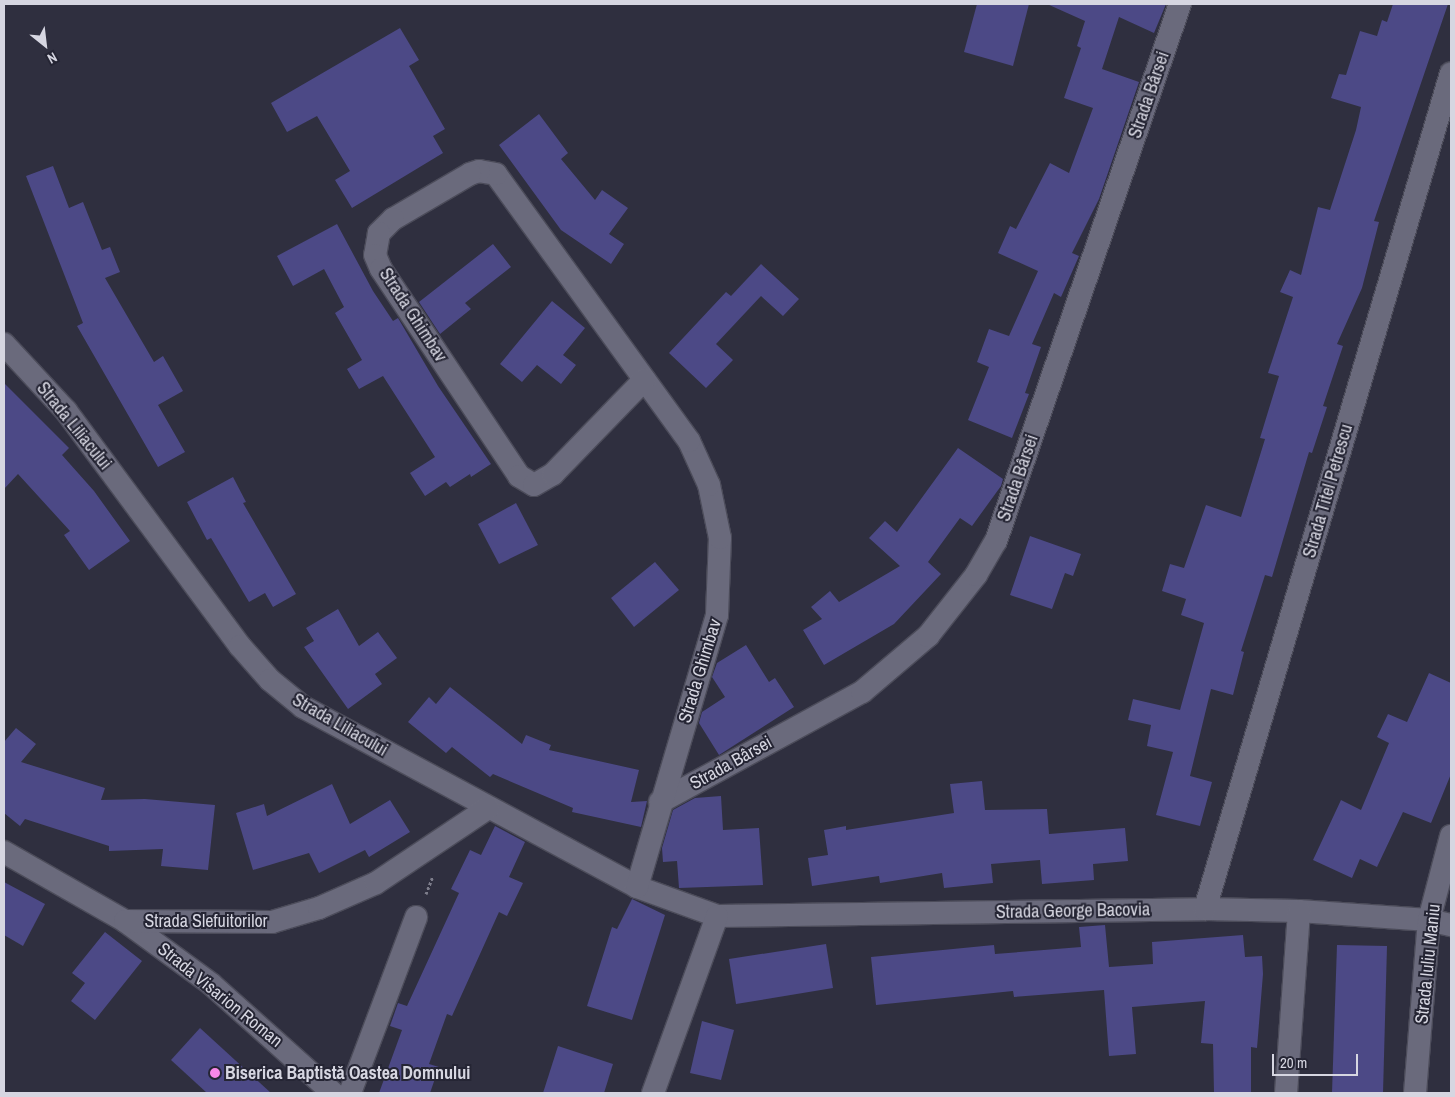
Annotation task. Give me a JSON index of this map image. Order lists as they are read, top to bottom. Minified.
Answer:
{"streets":{"street":["Strada Bârsei","Strada Ghimbav","Strada Liliacului","Strada Titel Petrescu","Strada George Bacovia","Strada Slefuitorilor","Strada Iuliu Maniu","Strada Visarion Roman"]},"crossings":[["Strada Bârsei","Strada Ghimbav"],["Strada Ghimbav","Strada Liliacului"],["Strada Liliacului","Strada George Bacovia"],["Strada Liliacului","Strada Slefuitorilor"],["Strada Titel Petrescu","Strada George Bacovia"],["Strada George Bacovia","Strada Iuliu Maniu"],["Strada Slefuitorilor","Strada Visarion Roman"]],"places":["Biserica Baptistă Oastea Domnului"],"scale_bar":"20 m","north":"bottom right"}
